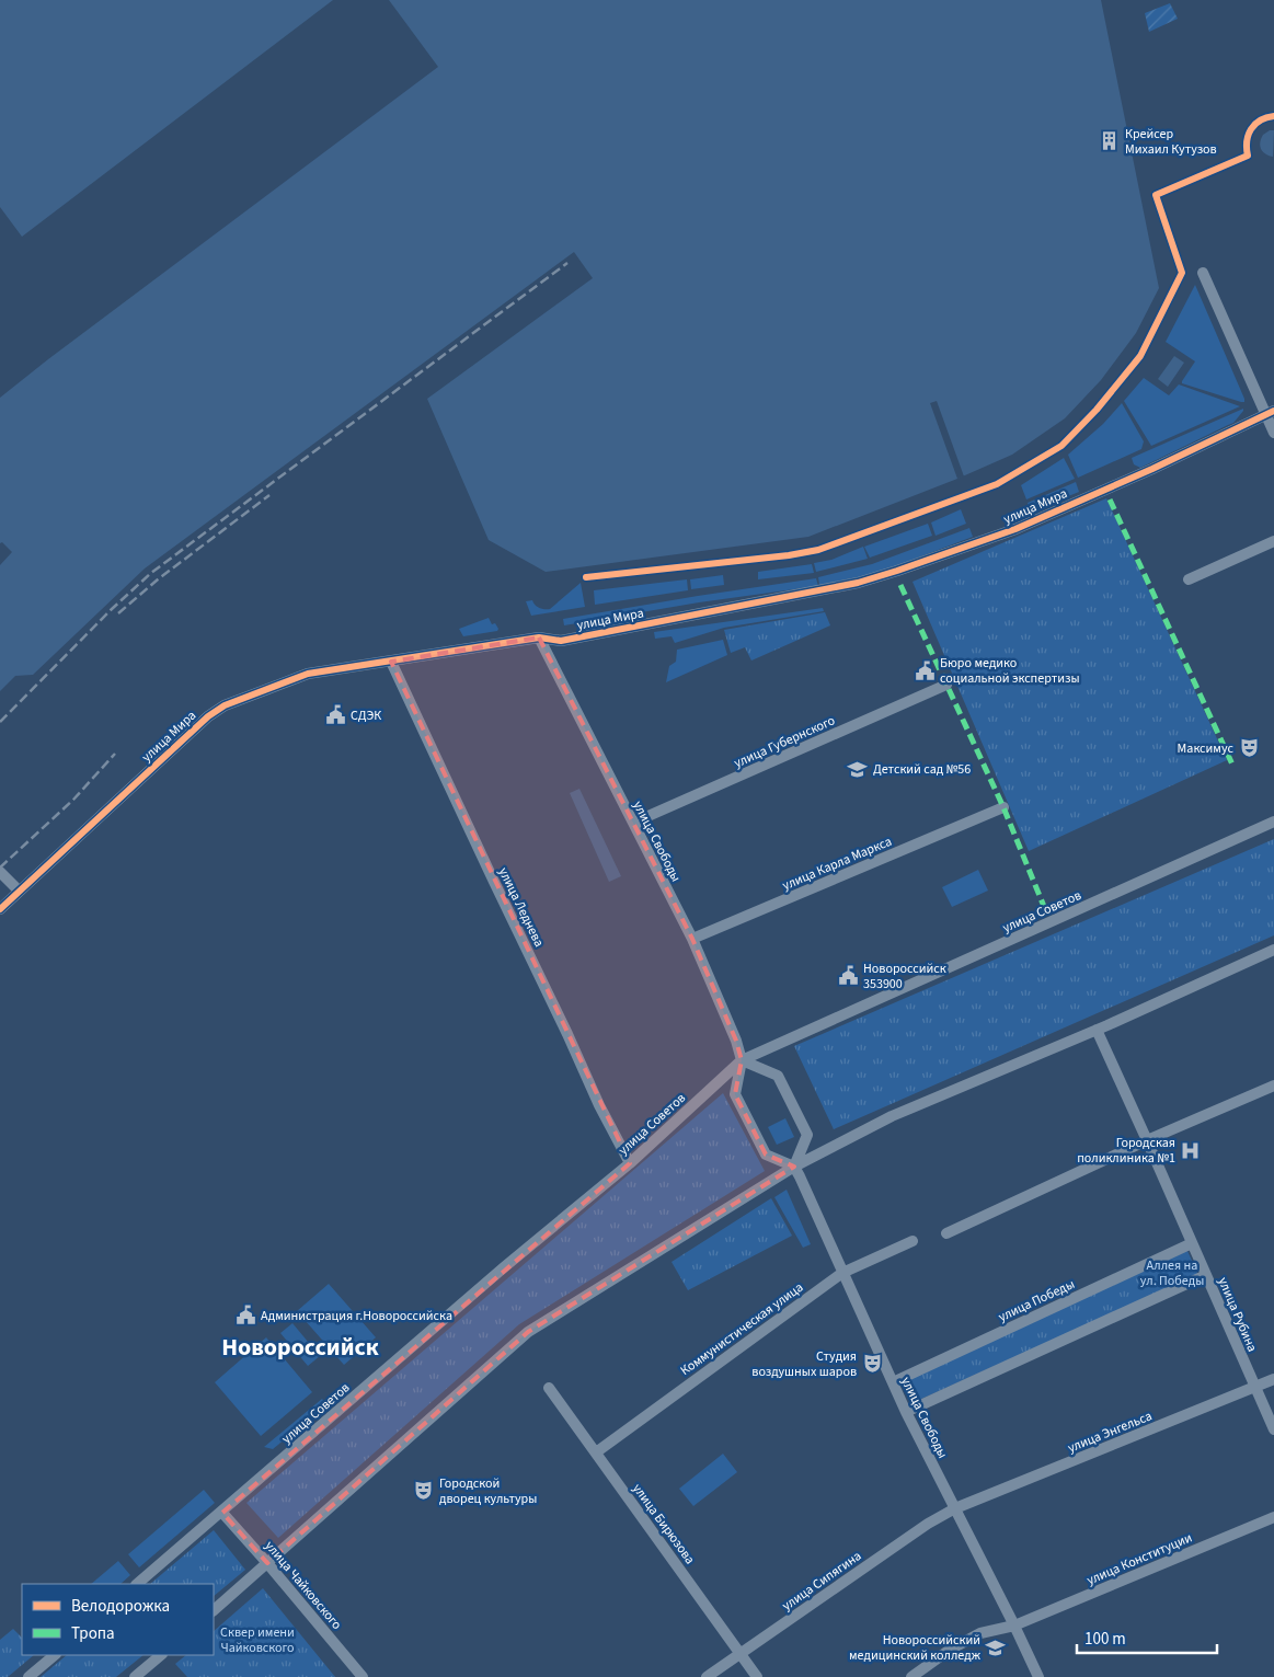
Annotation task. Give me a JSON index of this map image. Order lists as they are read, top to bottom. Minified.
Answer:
{"streets":{"street":["улица Мира","улица Губернского","улица Свободы","улица Карла Маркса","улица Леднева","улица Советов","улица Победы","улица Рубина","Коммунистическая улица","улица Энгельса","улица Бирюзова","улица Конституции","улица Сипягина","улица Чайковского"]},"crossings":[["улица Мира","улица Свободы"],["улица Мира","улица Леднева"],["улица Губернского","улица Свободы"],["улица Свободы","улица Карла Маркса"],["улица Свободы","улица Советов"],["улица Свободы","улица Победы"],["улица Свободы","Коммунистическая улица"],["улица Свободы","улица Энгельса"],["улица Свободы","улица Конституции"],["улица Свободы","улица Сипягина"],["улица Леднева","улица Советов"],["улица Советов","улица Чайковского"],["улица Победы","улица Рубина"],["улица Рубина","улица Энгельса"],["Коммунистическая улица","улица Бирюзова"],["улица Энгельса","улица Сипягина"],["улица Бирюзова","улица Сипягина"]],"districts":["Новороссийск"],"parks":["Аллея на ул. Победы","Сквер имени Чайковского"],"places":{"building":["Крейсер Михаил Кутузов"],"public building":["Бюро медико социальной экспертизы","СДЭК","Новороссийск 353900","Администрация г.Новороссийска"],"theatre":["Максимус","Студия воздушных шаров","Городской дворец культуры"],"school or university":["Детский сад №56","Новороссийский медицинский колледж"],"hospital":["Городская поликлиника №1"]},"legend":["Велодорожка","Тропа"],"scale_bar":"100 m"}
